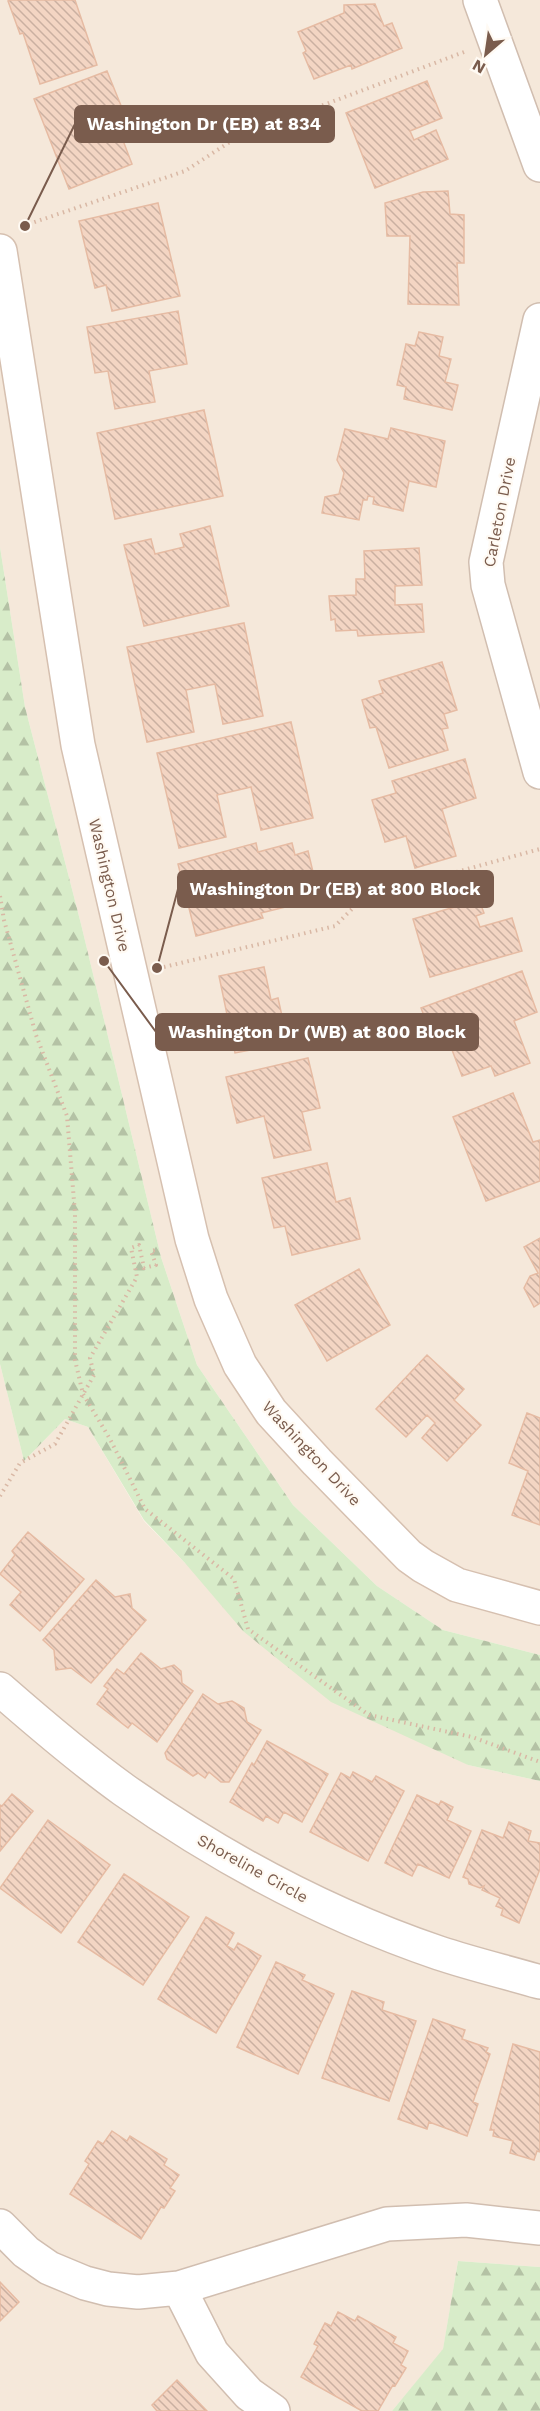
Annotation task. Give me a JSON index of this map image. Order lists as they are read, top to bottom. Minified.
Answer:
{"streets":{"street":["Carleton Drive","Washington Drive","Shoreline Circle"]},"places":["Washington Dr (EB) at 834","Washington Dr (WB) at 800 Block","Washington Dr (EB) at 800 Block"],"north":"bottom left"}
